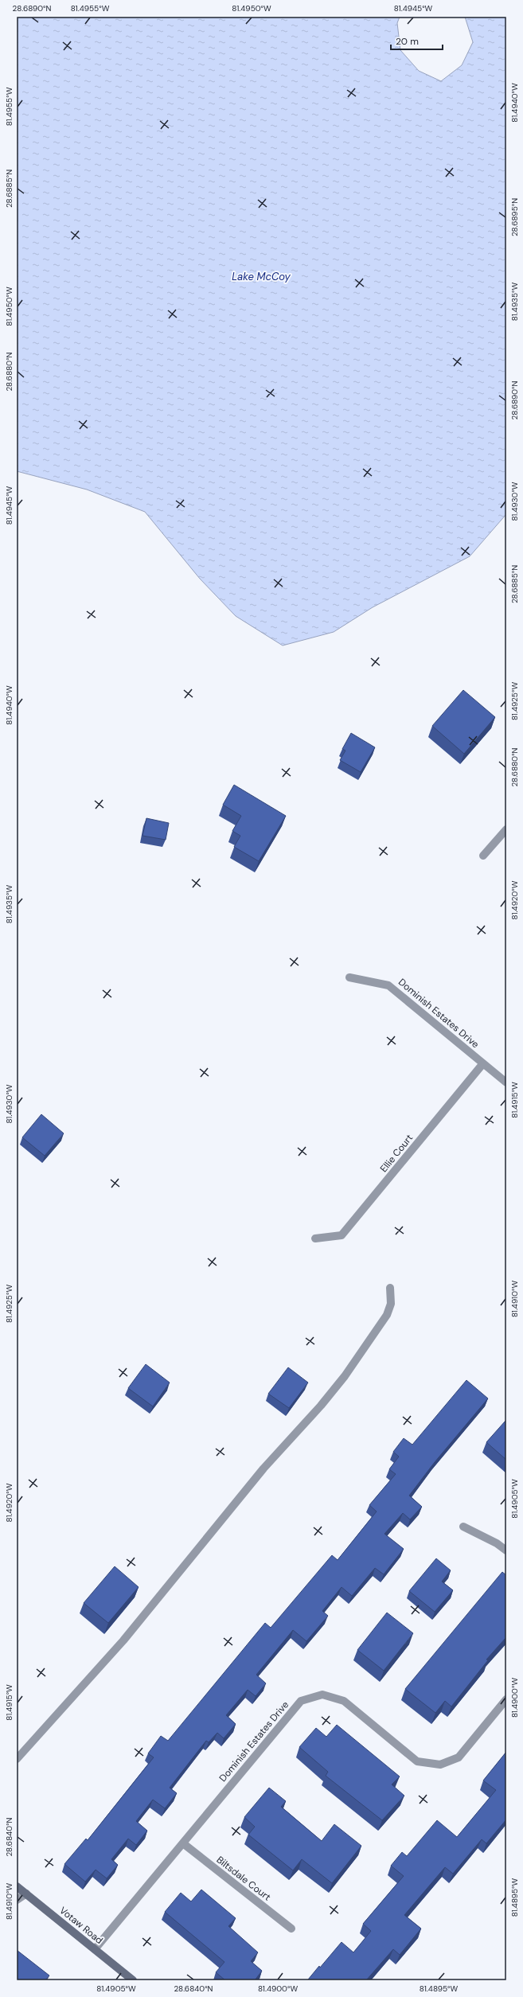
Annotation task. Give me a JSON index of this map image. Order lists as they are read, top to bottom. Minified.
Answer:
{"streets":{"street":["Dominish Estates Drive","Ellie Court","Biltsdale Court","Votaw Road"]},"crossings":[["Dominish Estates Drive","Ellie Court"],["Dominish Estates Drive","Biltsdale Court"],["Dominish Estates Drive","Votaw Road"]],"water":["Lake McCoy"],"scale_bar":"20 m","coordinates":["28.6890°N","81.4955°W","81.4950°W","81.4945°W","81.4940°W","28.6885°N","28.6895°N","81.4935°W","28.6880°N","81.4930°W","81.4925°W","81.4920°W","81.4915°W","81.4910°W","81.4905°W","81.4900°W","28.6840°N","81.4895°W"]}
